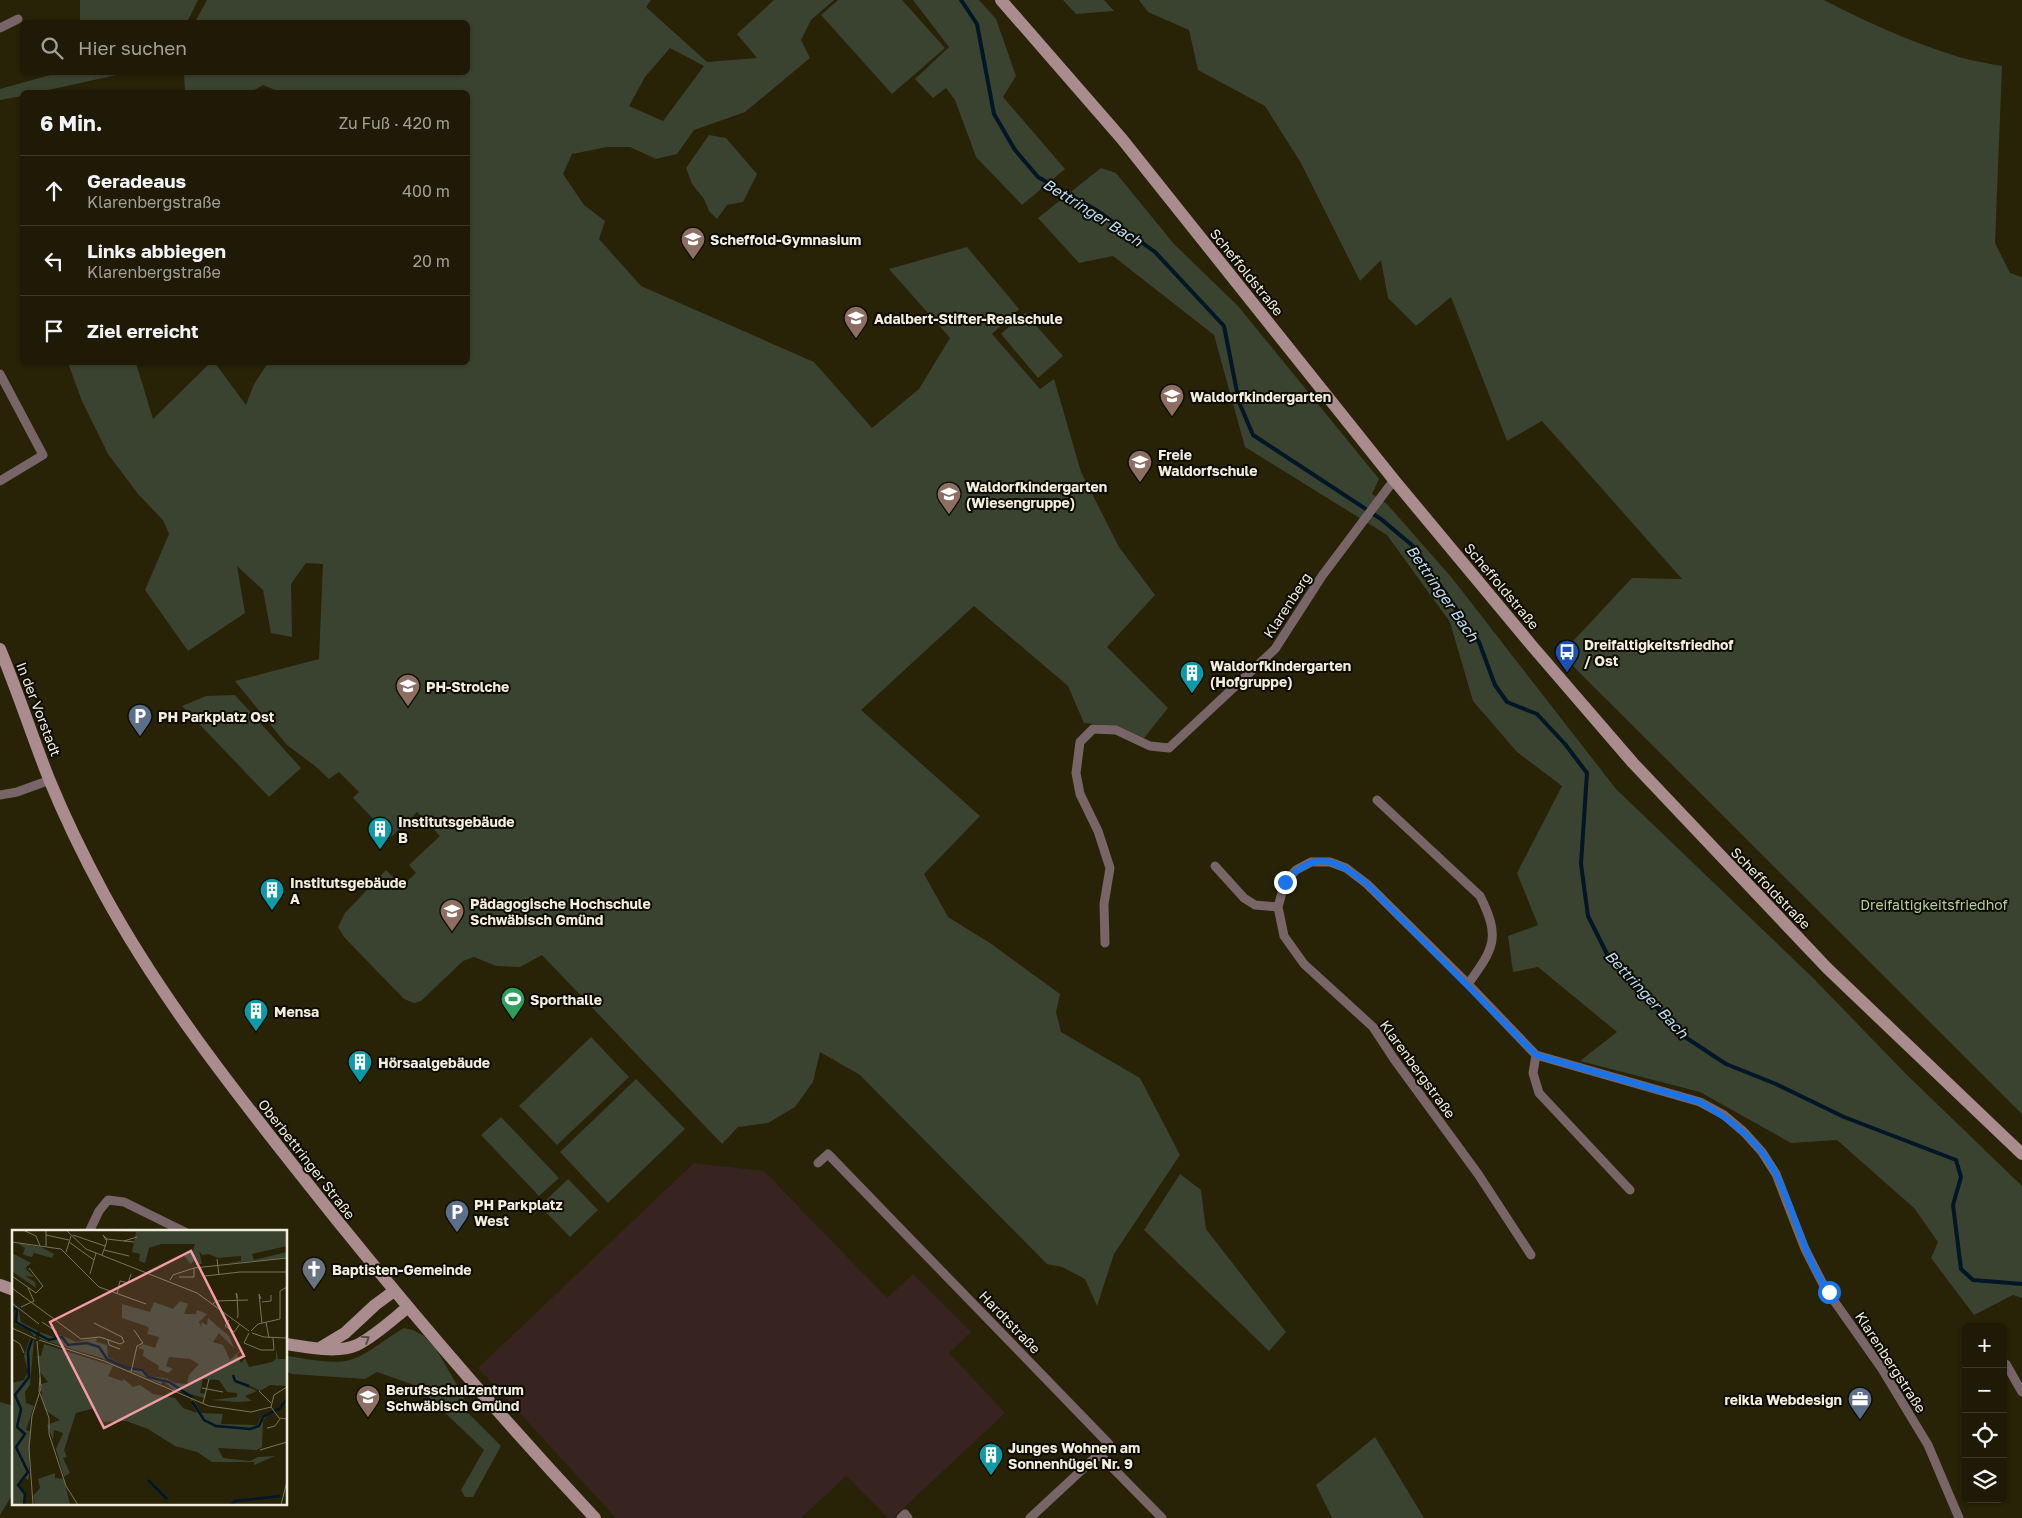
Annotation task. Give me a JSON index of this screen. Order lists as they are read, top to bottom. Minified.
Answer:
{"streets":{"main road":["Scheffoldstraße","In der Vorstadt","Oberbettringer Straße"],"street":["Klarenberg","Klarenbergstraße","Hardtstraße"]},"crossings":[["Scheffoldstraße","Klarenberg"],["In der Vorstadt","Oberbettringer Straße"]],"water":["Bettringer Bach"],"parks":["Dreifaltigkeitsfriedhof"],"places":{"school or university":["Scheffold-Gymnasium","Adalbert-Stifter-Realschule","Waldorfkindergarten","Freie Waldorfschule","Waldorfkindergarten (Wiesengruppe)","PH-Strolche","Pädagogische Hochschule Schwäbisch Gmünd","Berufsschulzentrum Schwäbisch Gmünd"],"bus stop":["Dreifaltigkeitsfriedhof / Ost"],"building":["Waldorfkindergarten (Hofgruppe)","Institutsgebäude B","Institutsgebäude A","Mensa","Hörsaalgebäude","Junges Wohnen am Sonnenhügel Nr. 9"],"parking":["PH Parkplatz Ost","PH Parkplatz West"],"sports":["Sporthalle"],"church":["Baptisten-Gemeinde"],"office":["reikla Webdesign"]},"page":{"search":"Hier suchen","heading":["6 Min.","Zu Fuß · 420 m"],"list":[["Geradeaus","Klarenbergstraße","400 m"],["Links abbiegen","Klarenbergstraße","20 m"],"Ziel erreicht"],"map_buttons":["+","−"]}}
